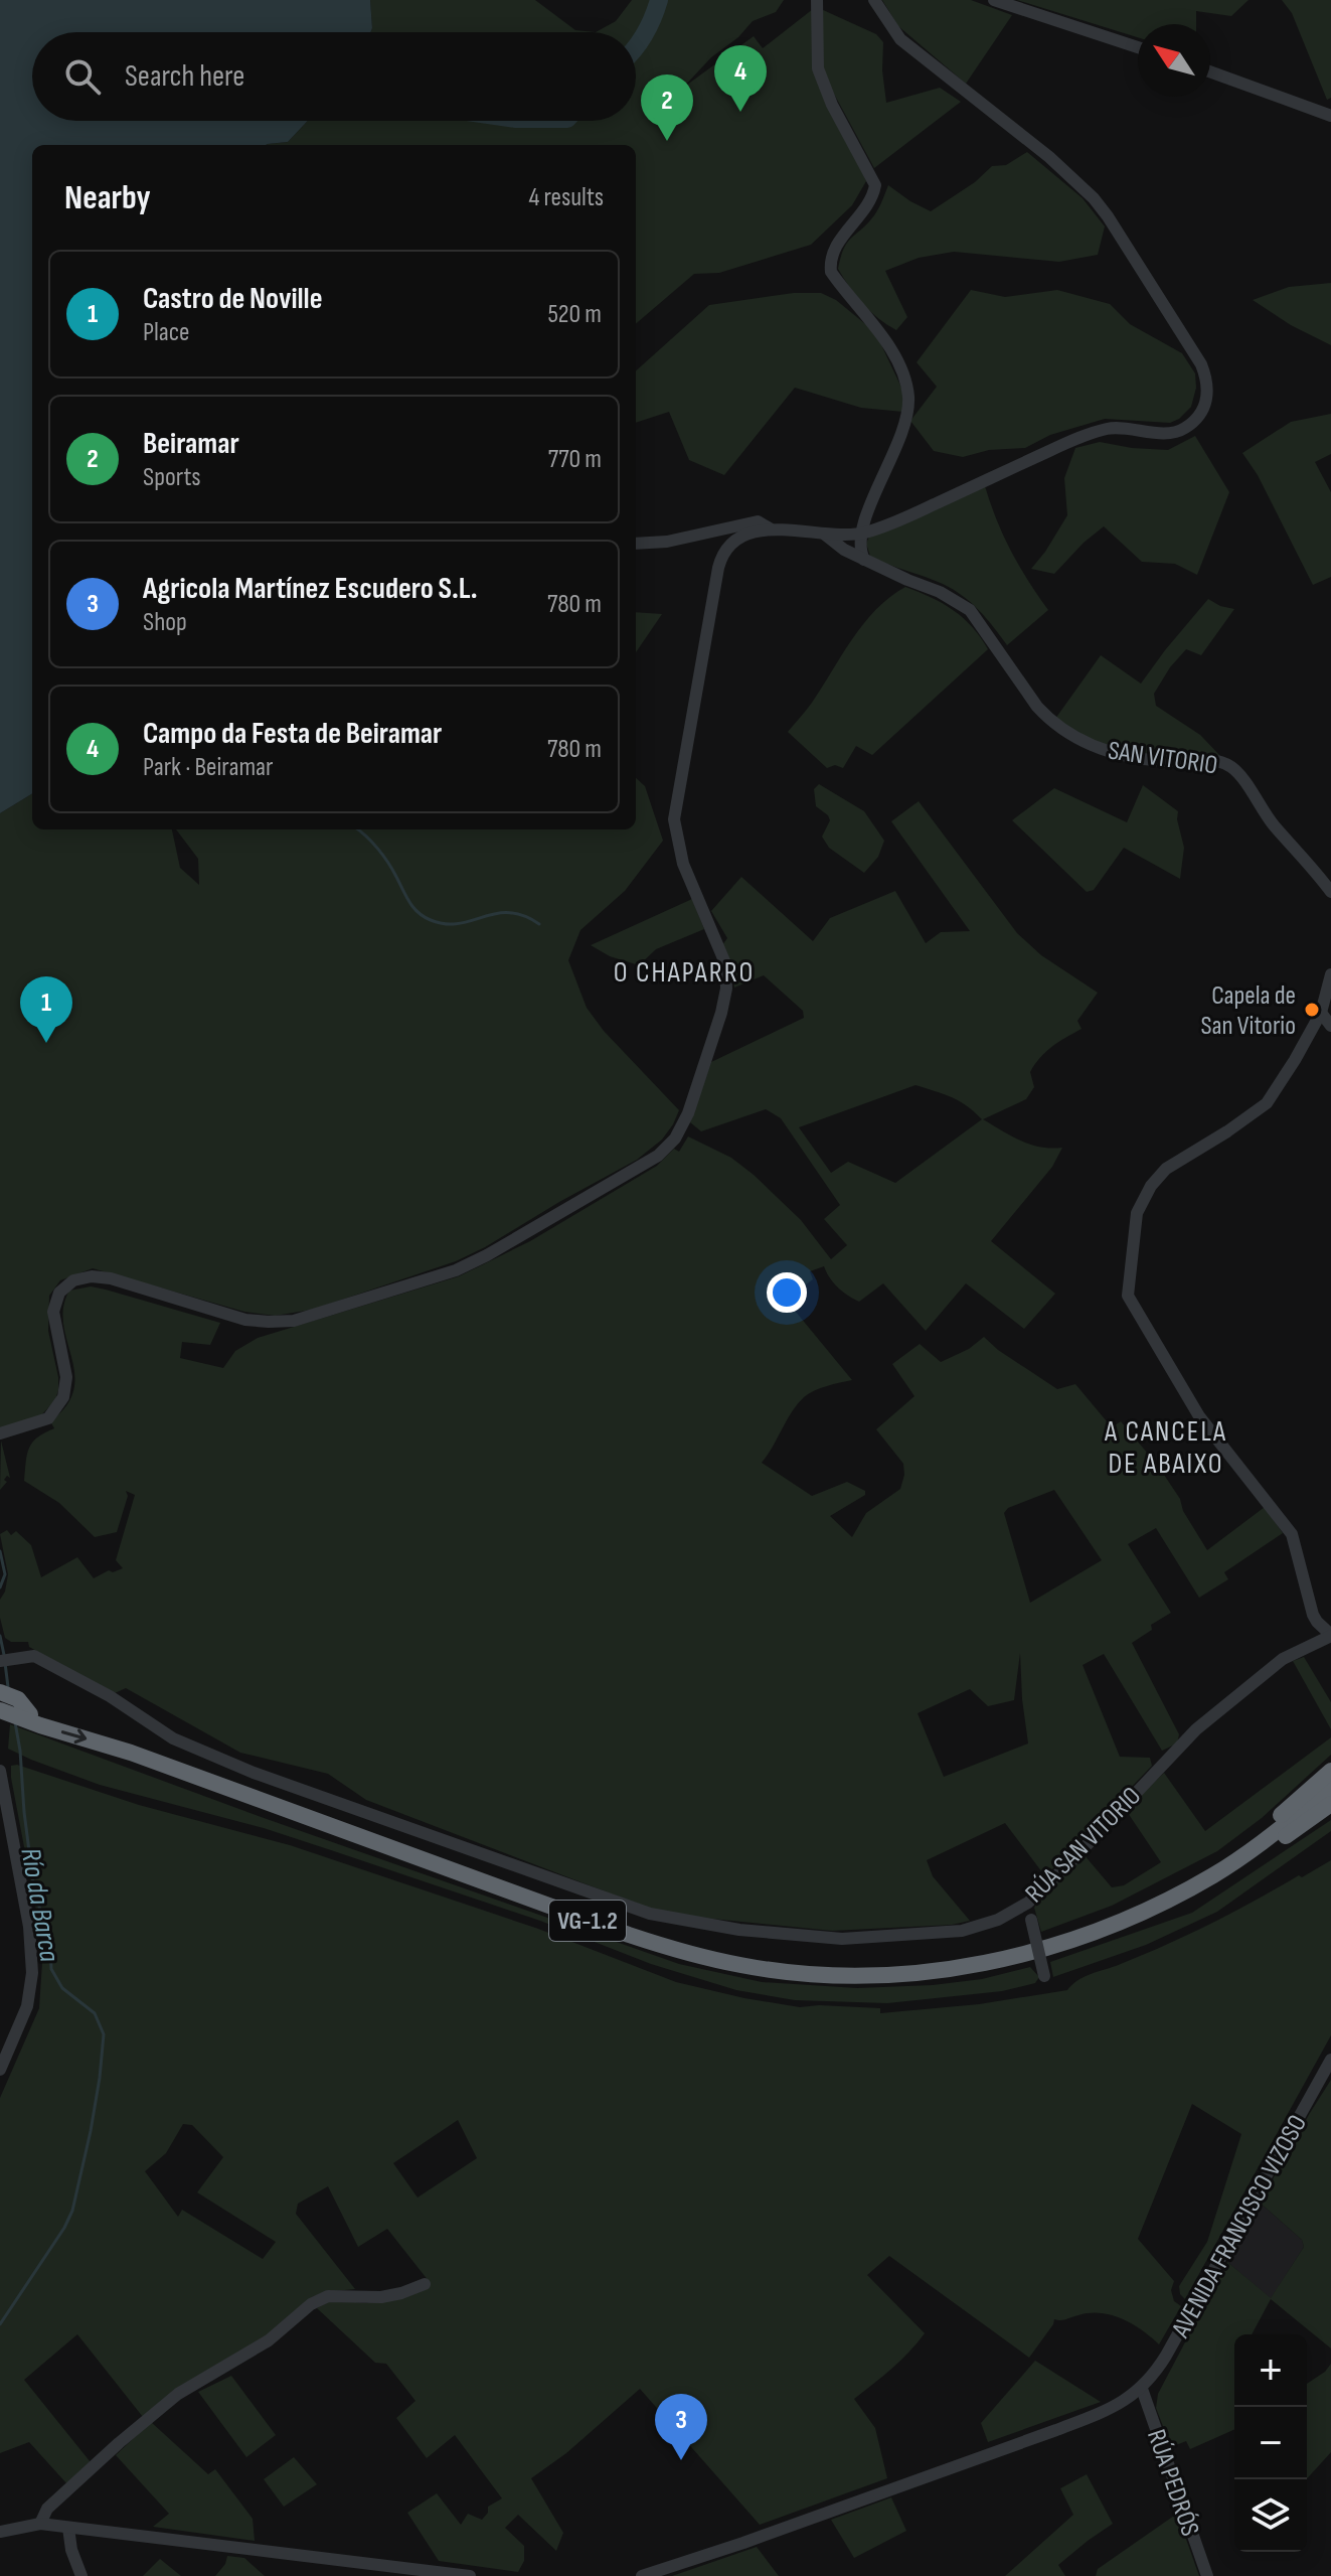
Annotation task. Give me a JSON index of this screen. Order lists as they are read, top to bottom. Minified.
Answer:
{"streets":{"highway":["VG-1.2"],"street":["SAN VITORIO","RÚA SAN VITORIO","AVENIDA FRANCISCO VIZOSO","RÚA PEDRÓS"]},"crossings":[["AVENIDA FRANCISCO VIZOSO","RÚA PEDRÓS"]],"districts":["O CHAPARRO","A CANCELA DE ABAIXO"],"water":["Río da Barca"],"places":["Capela de San Vitorio"],"north":"top left","page":{"search":"Search here","pins":["4","2","1","3"],"heading":["Nearby","4 results"],"list":[{"mark":"1","name":"Castro de Noville","note":"Place","value":"520 m"},{"mark":"2","name":"Beiramar","note":"Sports","value":"770 m"},{"mark":"3","name":"Agricola Martínez Escudero S.L.","note":"Shop","value":"780 m"},{"mark":"4","name":"Campo da Festa de Beiramar","note":"Park · Beiramar","value":"780 m"}],"map_buttons":["+","−"]}}
